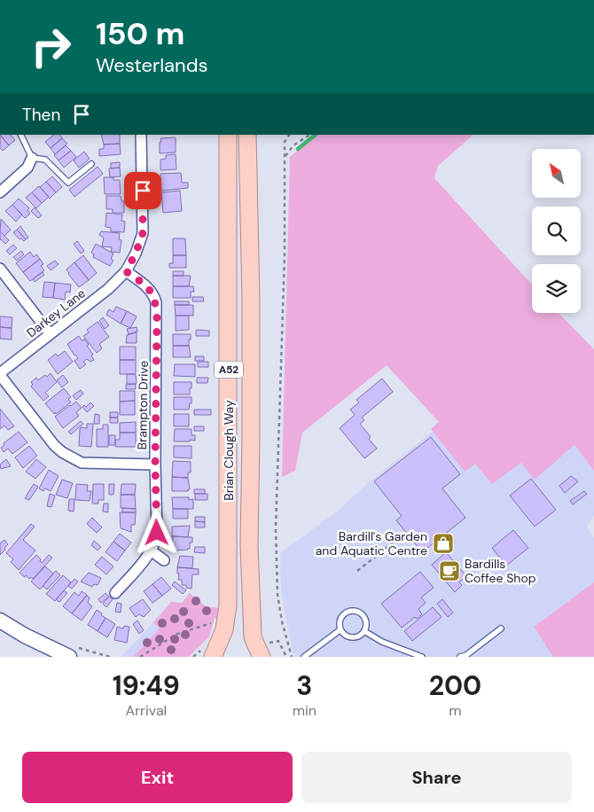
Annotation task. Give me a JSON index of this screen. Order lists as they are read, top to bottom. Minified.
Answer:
{"streets":{"highway":["A52","Brian Clough Way"],"street":["Darkey Lane","Brampton Drive"]},"crossings":[["Darkey Lane","Brampton Drive"]],"places":{"shop":["Bardill's Garden and Aquatic Centre"],"cafe":["Bardills Coffee Shop"]},"north":"top left","page":{"turn":["150 m","Westerlands"],"then":"Then","eta":["19:49","Arrival","3","min","200","m"],"buttons":["Exit","Share"]}}
